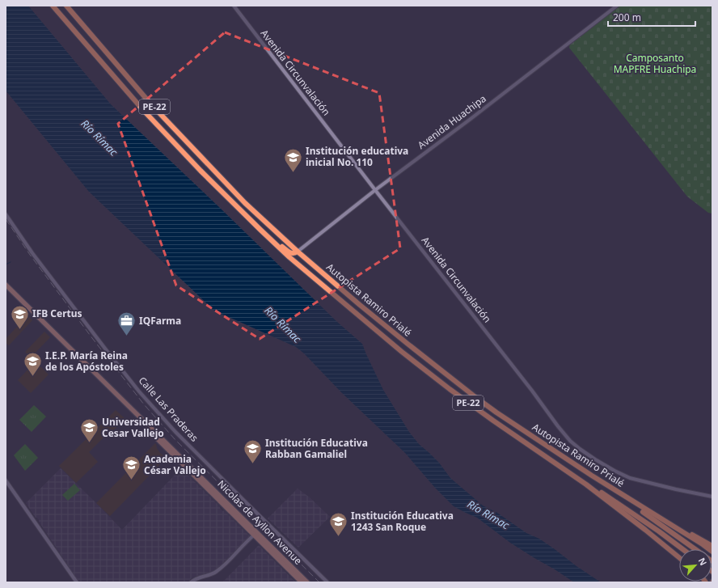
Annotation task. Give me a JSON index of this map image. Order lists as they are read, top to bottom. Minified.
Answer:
{"streets":{"highway":["PE-22","Autopista Ramiro Prialé"],"main road":["Nicolas de Ayllon Avenue"],"street":["Avenida Circunvalación","Avenida Huachipa","Calle Las Praderas"]},"crossings":[["Avenida Circunvalación","Avenida Huachipa"],["Avenida Huachipa","Autopista Ramiro Prialé"]],"water":["Río Rímac"],"parks":["Camposanto MAPFRE Huachipa"],"places":{"school or university":["Institución educativa inicial No. 110","IFB Certus","I.E.P. María Reina de los Apóstoles","Universidad Cesar Vallejo","Institución Educativa Rabban Gamaliel","Academia César Vallejo","Institución Educativa 1243 San Roque"],"office":["IQFarma"]},"scale_bar":"200 m","north":"top right"}
